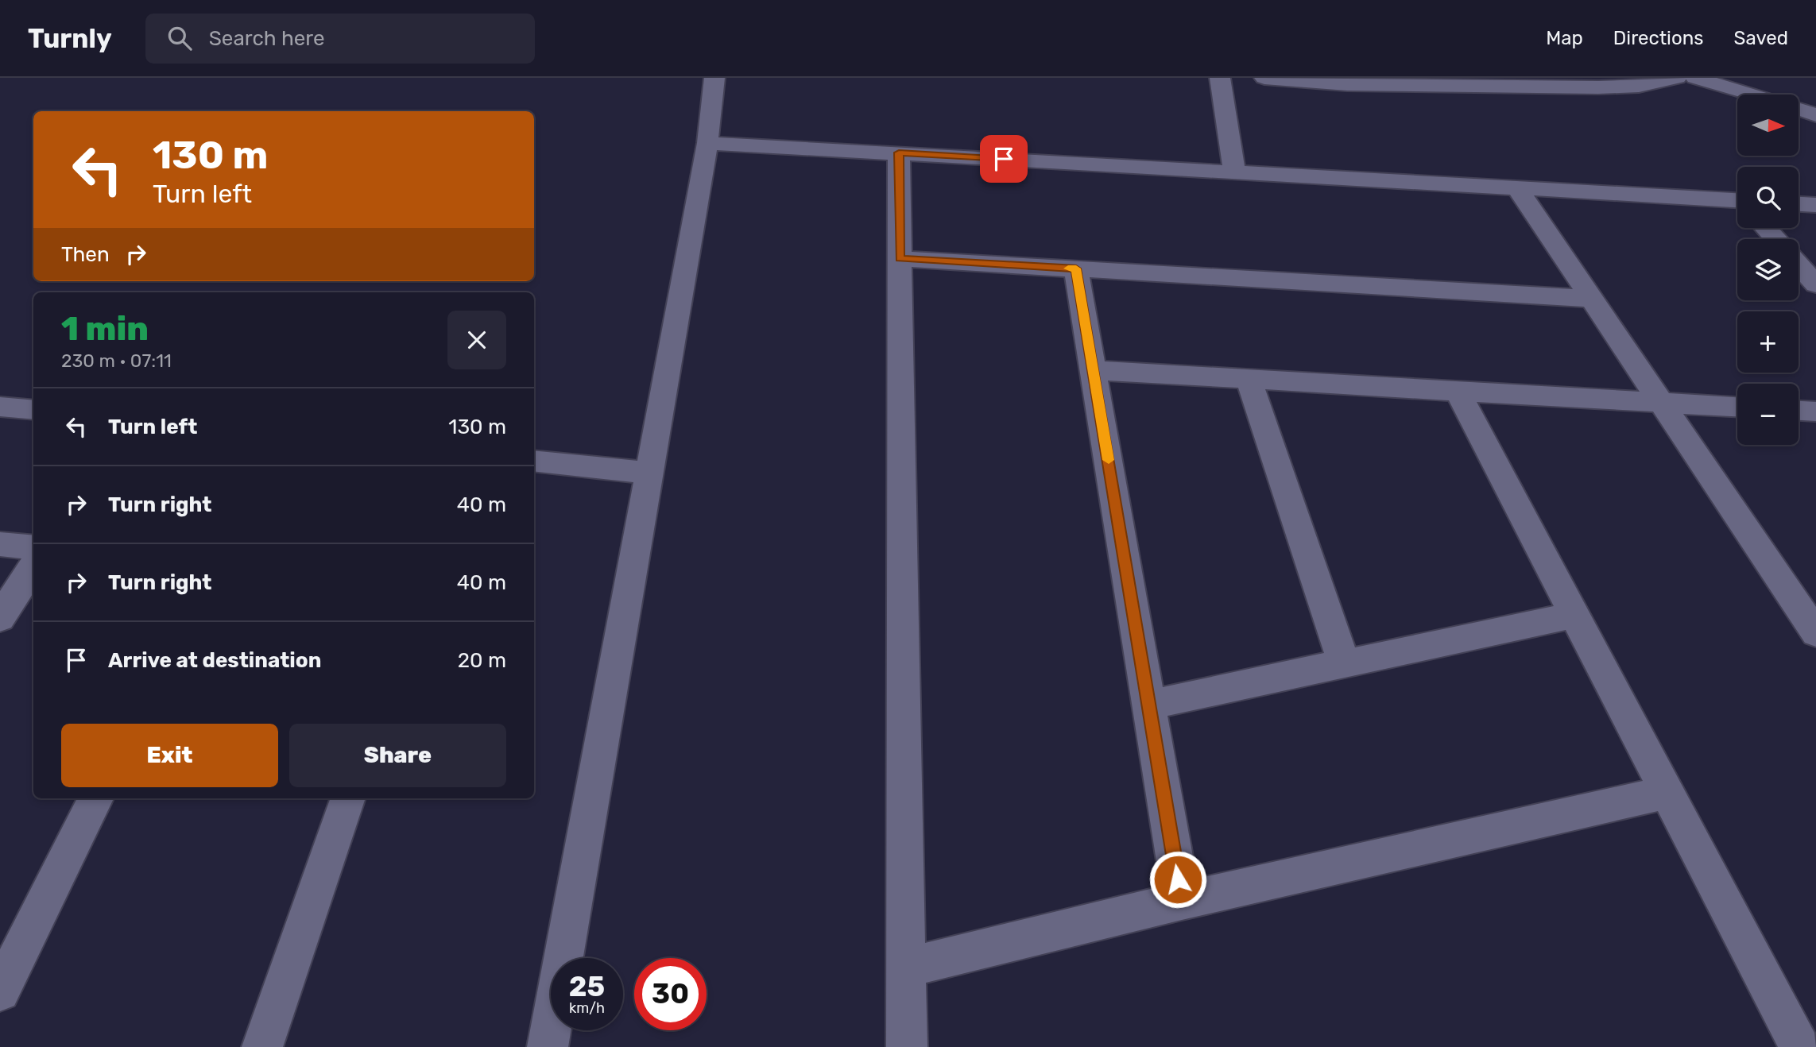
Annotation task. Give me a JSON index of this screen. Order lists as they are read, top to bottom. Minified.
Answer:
{"north":"right","page":{"header":"Turnly","search":"Search here","nav":["Map","Directions","Saved"],"map_buttons":["+","−"],"turn":["130 m","Turn left"],"then":"Then","heading":["1 min","230 m · 07:11"],"list":[{"name":"Turn left","value":"130 m"},{"name":"Turn right","value":"40 m"},{"name":"Turn right","value":"40 m"},{"name":"Arrive at destination","value":"20 m"}],"buttons":["Exit","Share"],"speed":"25 km/h","limit":"30"}}
